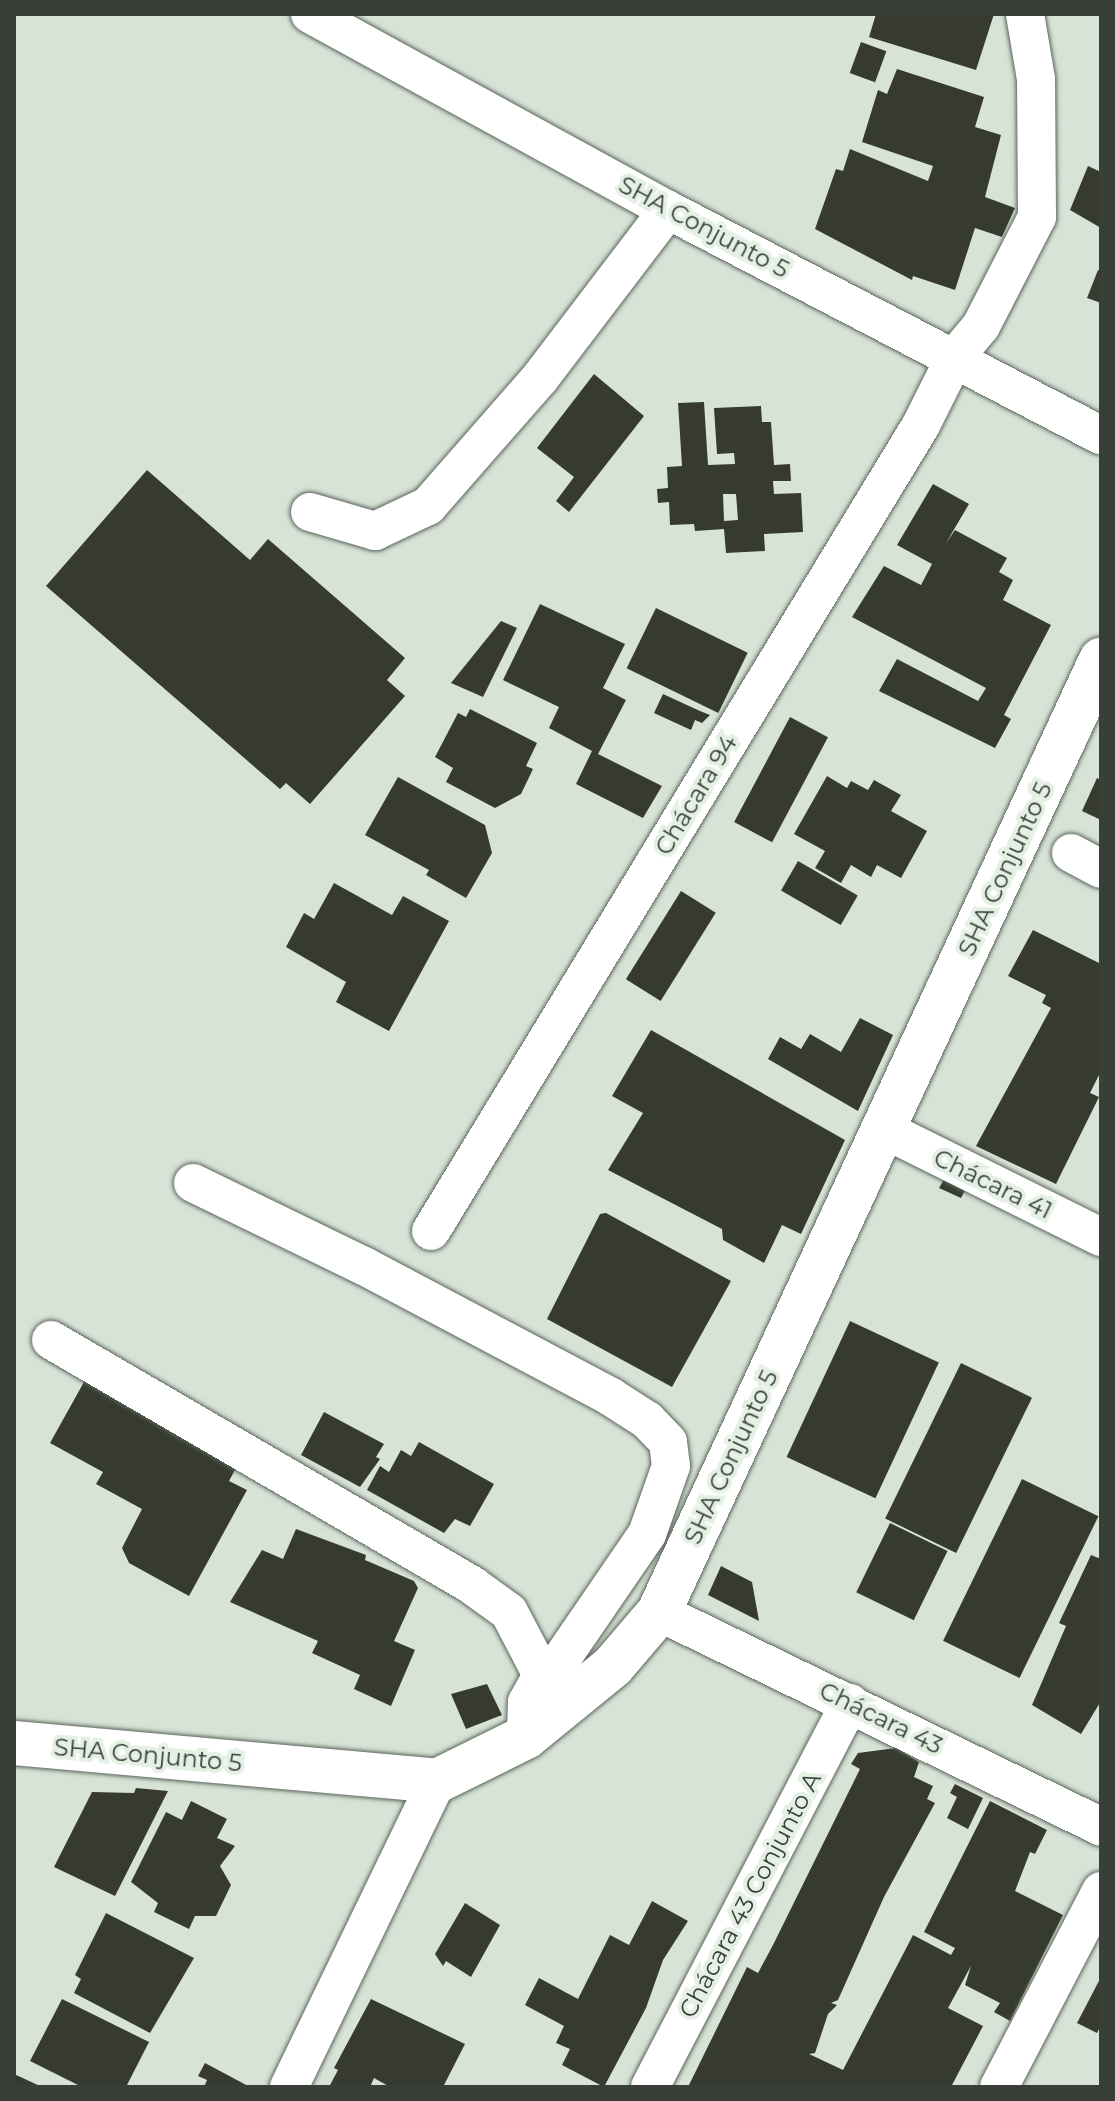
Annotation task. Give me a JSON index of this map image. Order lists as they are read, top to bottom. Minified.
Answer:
{"streets":{"street":["SHA Conjunto 5","Chácara 94","Chácara 41","Chácara 43","Chácara 43 Conjunto A"]},"crossings":[["SHA Conjunto 5","Chácara 94"],["SHA Conjunto 5","Chácara 41"],["SHA Conjunto 5","Chácara 43"],["Chácara 43","Chácara 43 Conjunto A"]]}
